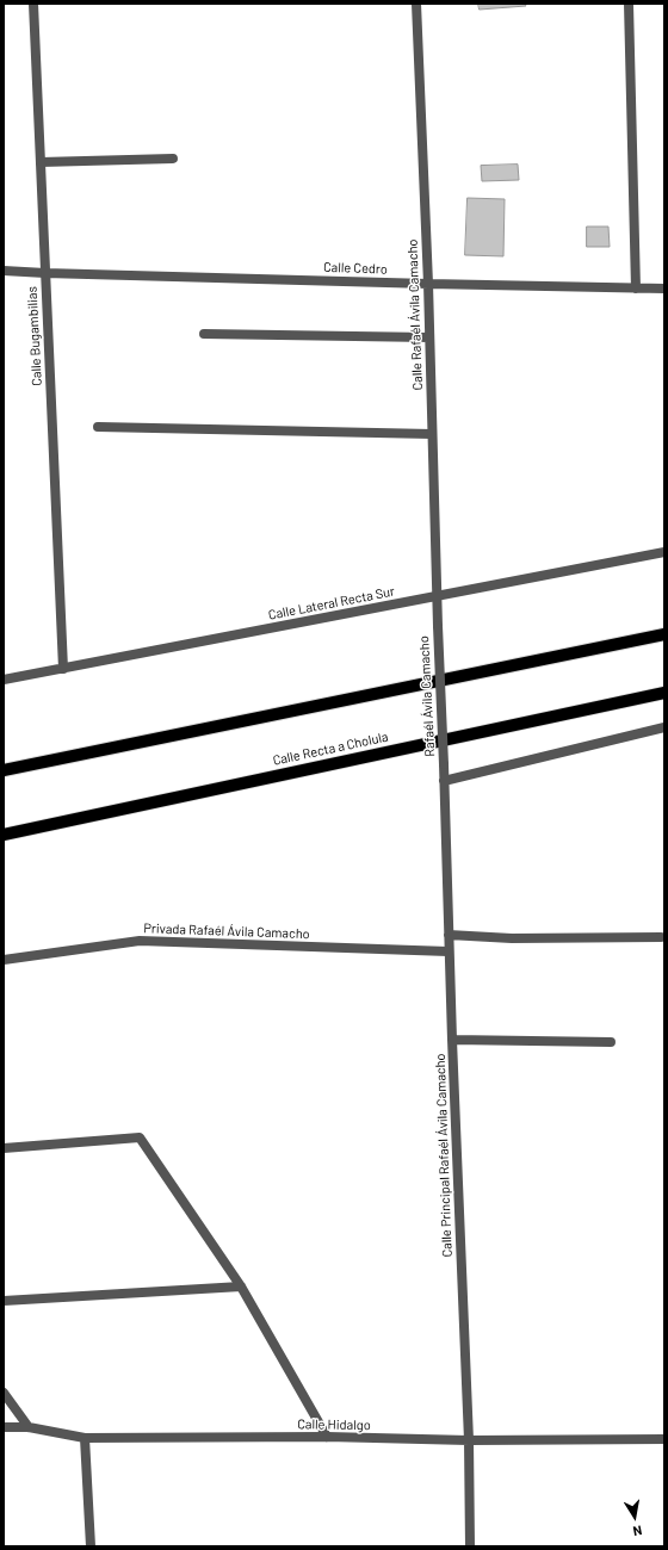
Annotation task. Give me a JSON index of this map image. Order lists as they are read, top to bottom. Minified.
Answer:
{"streets":{"main road":["Calle Recta a Cholula"],"street":["Calle Cedro","Calle Rafaél Ávila Camacho","Calle Bugambilias","Calle Lateral Recta Sur","Rafaél Ávila Camacho","Privada Rafaél Ávila Camacho","Calle Principal Rafaél Ávila Camacho","Calle Hidalgo"]},"crossings":[["Calle Cedro","Calle Rafaél Ávila Camacho"],["Calle Cedro","Calle Bugambilias"],["Calle Rafaél Ávila Camacho","Calle Lateral Recta Sur"],["Calle Rafaél Ávila Camacho","Rafaél Ávila Camacho"],["Calle Bugambilias","Calle Lateral Recta Sur"],["Rafaél Ávila Camacho","Calle Principal Rafaél Ávila Camacho"],["Privada Rafaél Ávila Camacho","Calle Principal Rafaél Ávila Camacho"],["Calle Principal Rafaél Ávila Camacho","Calle Hidalgo"]],"north":"bottom"}
